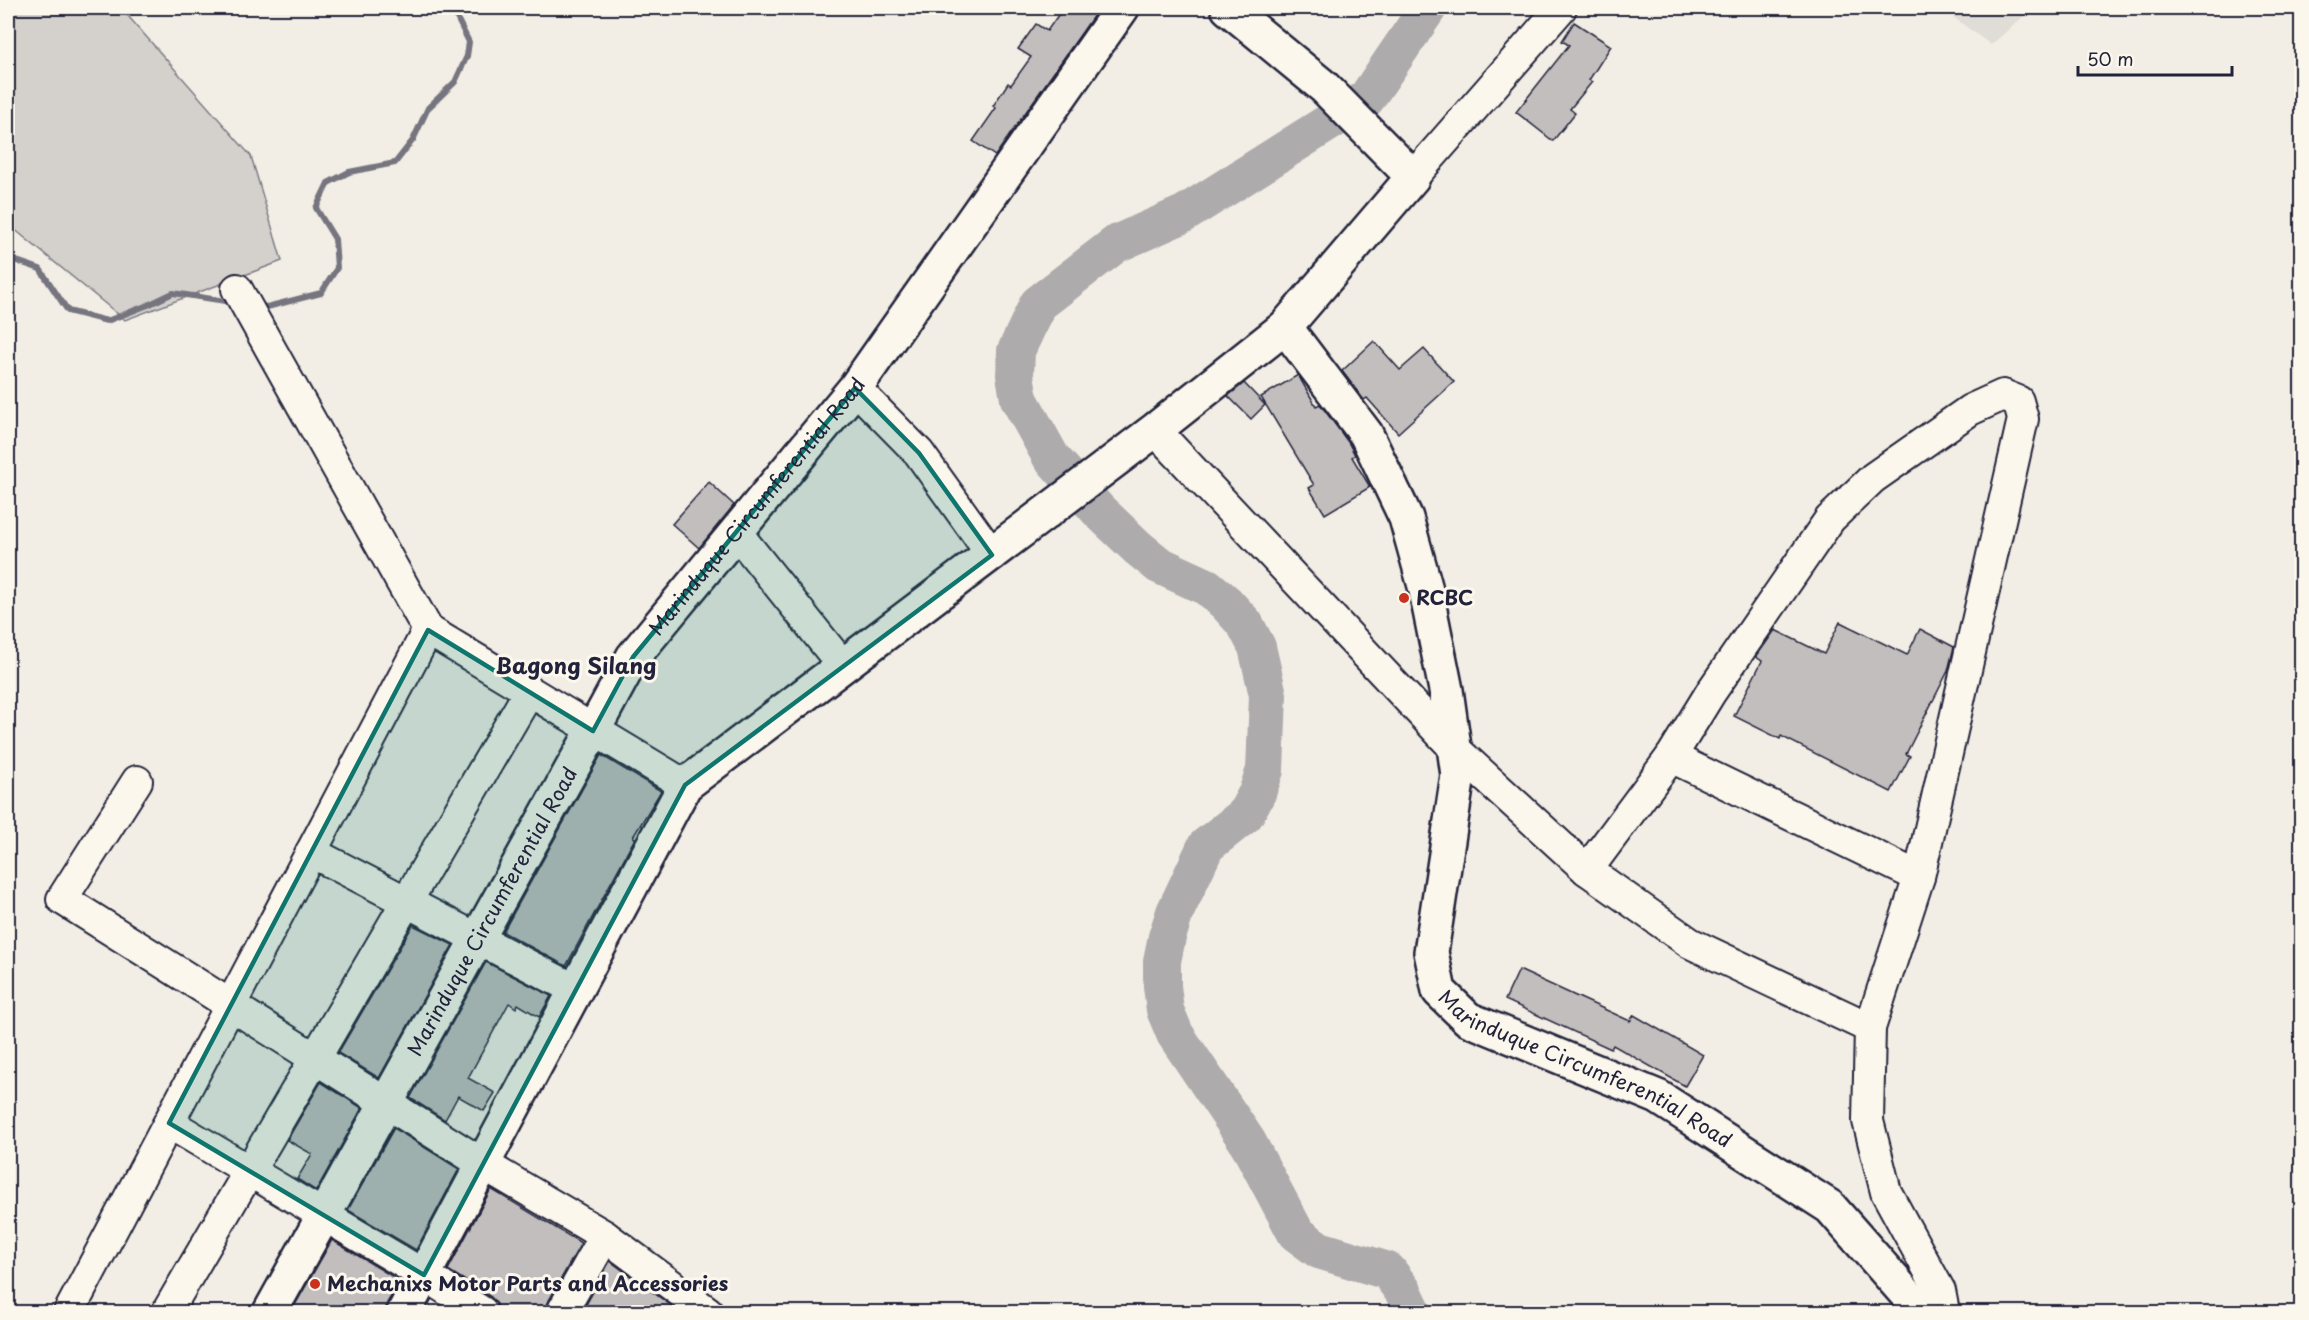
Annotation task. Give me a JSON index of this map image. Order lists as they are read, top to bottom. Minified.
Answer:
{"streets":{"main road":["Marinduque Circumferential Road"]},"districts":["Bagong Silang"],"places":["RCBC","Mechanixs Motor Parts and Accessories"],"scale_bar":"50 m"}
